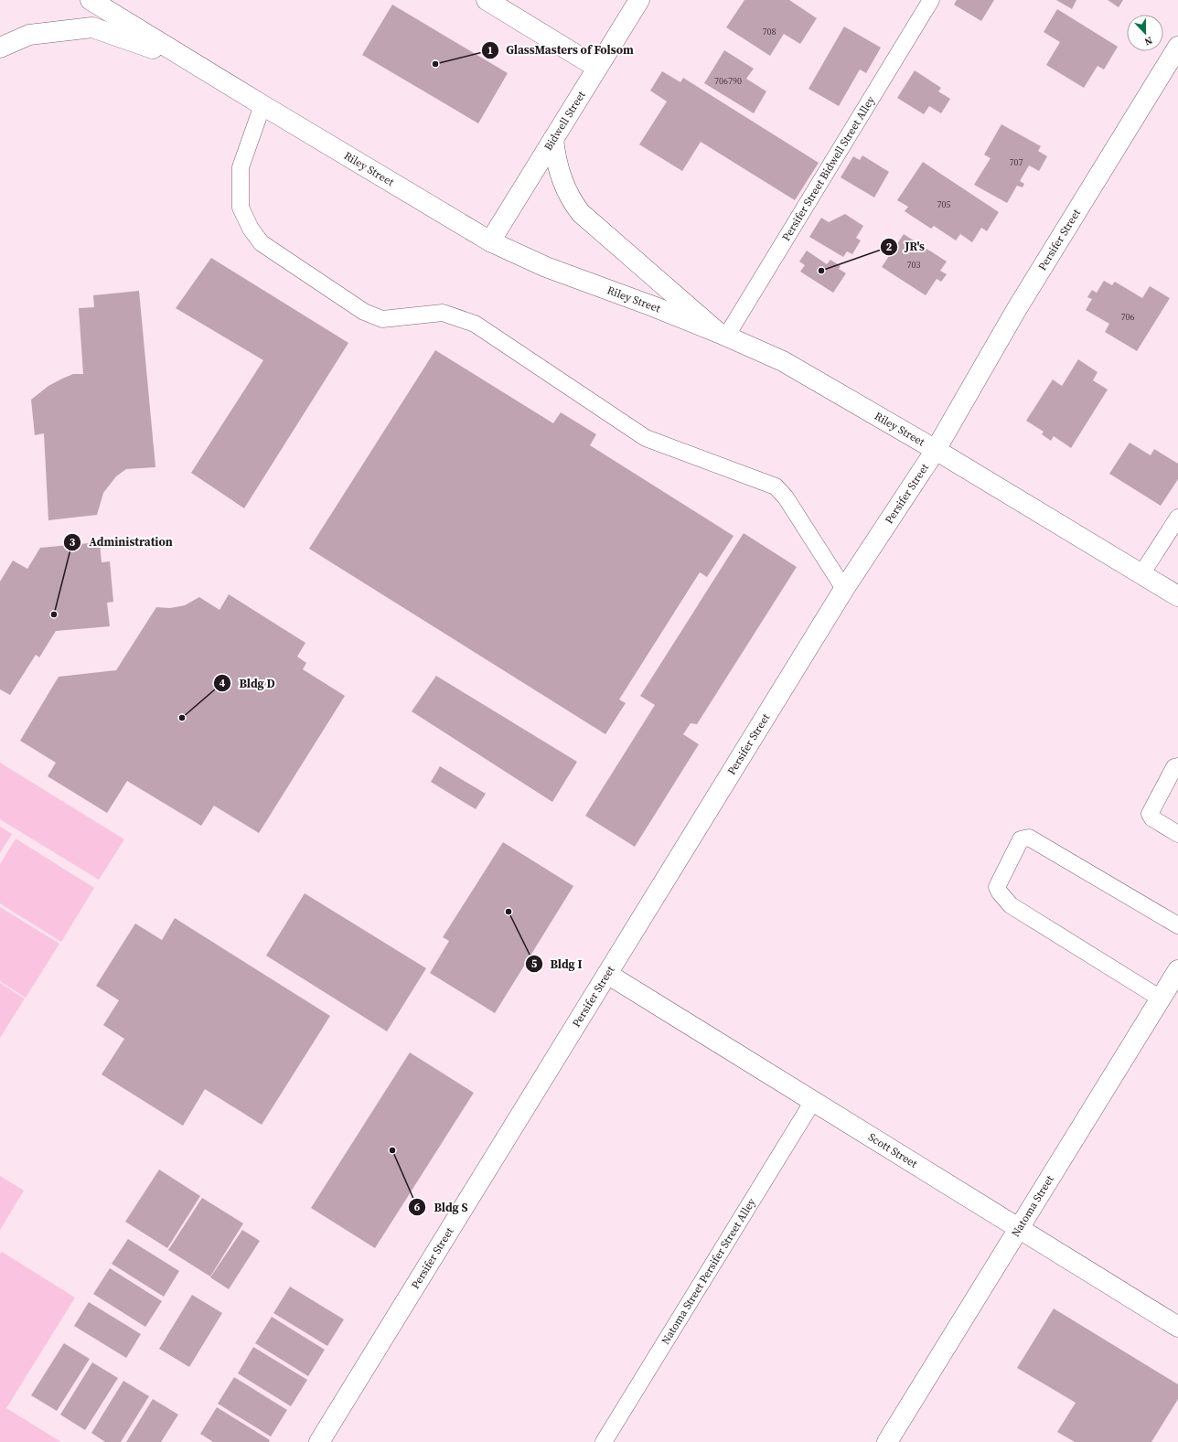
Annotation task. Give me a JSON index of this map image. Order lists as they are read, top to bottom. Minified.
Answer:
{"streets":{"street":["Bidwell Street","Riley Street","Persifer Street","Scott Street","Natoma Street"],"lane":["Persifer Street Bidwell Street Alley","Natoma Street Persifer Street Alley"]},"crossings":[["Bidwell Street","Riley Street"],["Persifer Street Bidwell Street Alley","Riley Street"],["Riley Street","Persifer Street"],["Persifer Street","Scott Street"],["Scott Street","Natoma Street"],["Scott Street","Natoma Street Persifer Street Alley"]],"places":["GlassMasters of Folsom","JR's","Administration","Bldg D","Bldg I","Bldg S"],"house_numbers":["708","706790","707","705","703","706"],"north":"bottom"}
